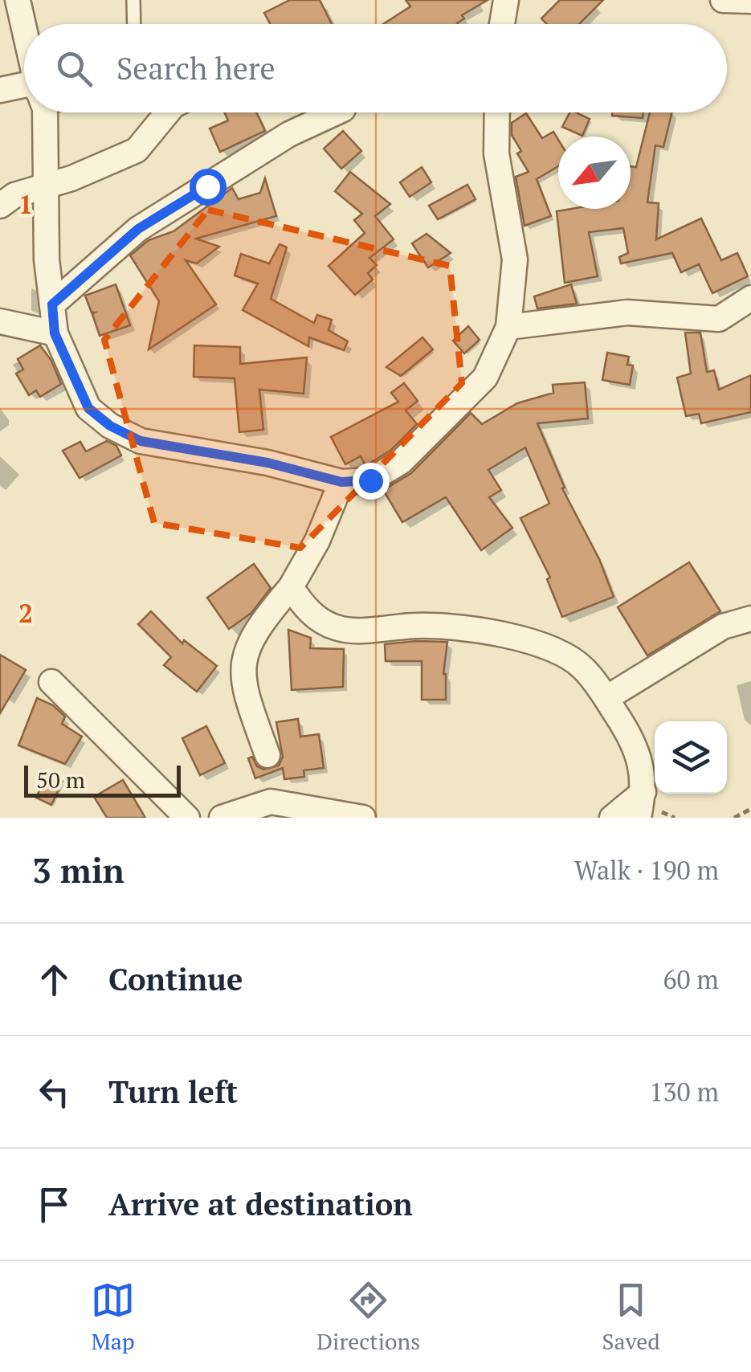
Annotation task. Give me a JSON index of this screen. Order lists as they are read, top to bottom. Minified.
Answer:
{"scale_bar":"50 m","north":"bottom left","page":{"search":"Search here","scale":"50 m","heading":["3 min","Walk · 190 m"],"list":[["Continue","60 m"],["Turn left","130 m"],"Arrive at destination"],"nav":["Map","Directions","Saved"]},"grid":{"rows":["1","2"]}}
